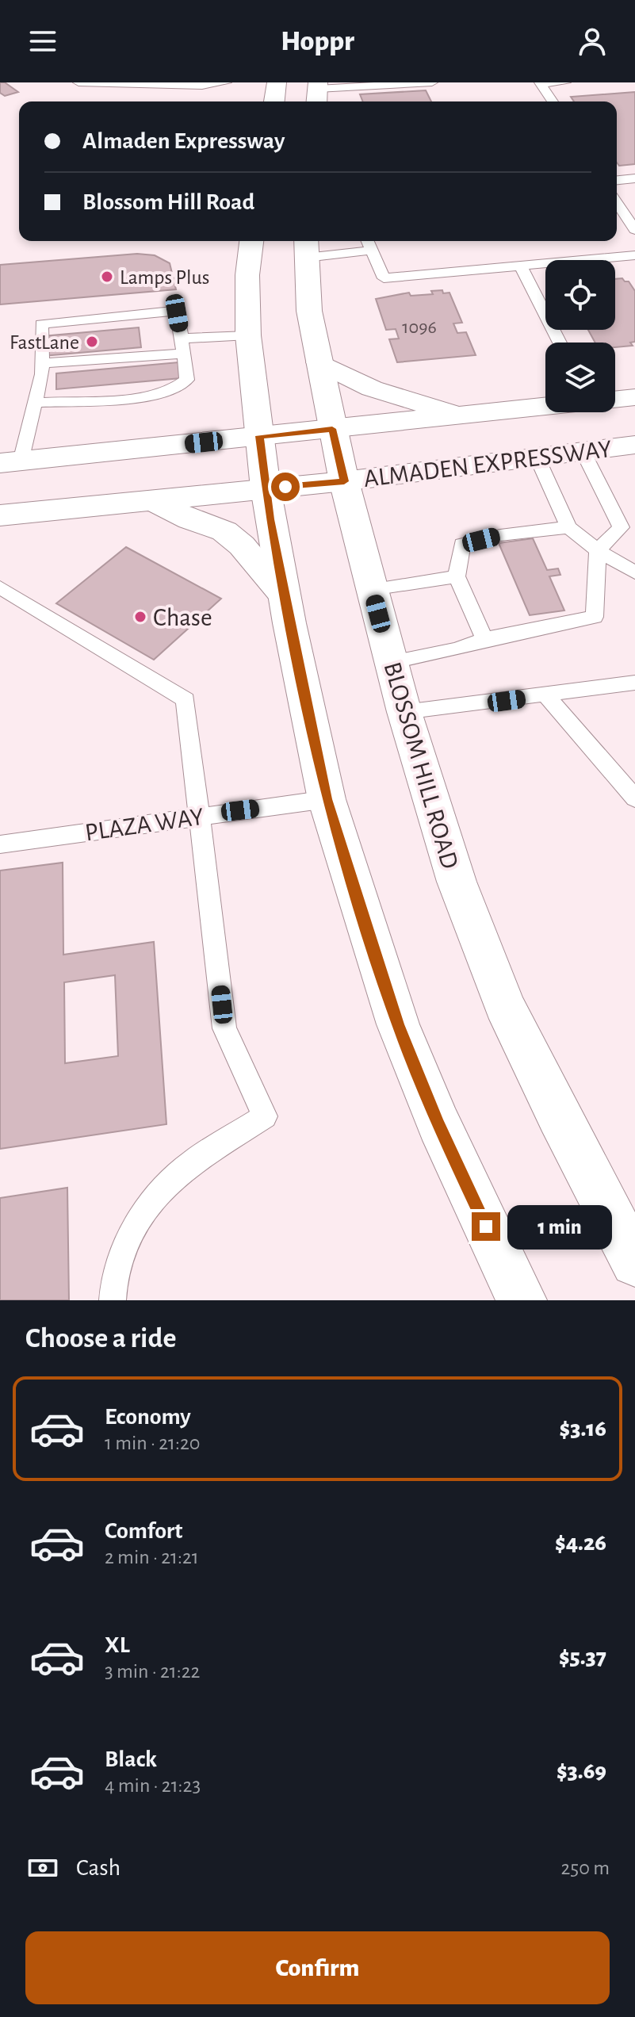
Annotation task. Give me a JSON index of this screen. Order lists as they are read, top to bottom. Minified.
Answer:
{"streets":{"main road":["ALMADEN EXPRESSWAY","BLOSSOM HILL ROAD"],"lane":["PLAZA WAY"]},"crossings":[["ALMADEN EXPRESSWAY","BLOSSOM HILL ROAD"]],"places":["Lamps Plus","FastLane","Chase"],"house_numbers":["1096"],"page":{"header":"Hoppr","banner":["Almaden Expressway","Blossom Hill Road"],"bubble":"1 min","heading":"Choose a ride","list":[{"name":"Economy","note":"1 min · 21:20","value":"$3.16"},{"name":"Comfort","note":"2 min · 21:21","value":"$4.26"},{"name":"XL","note":"3 min · 21:22","value":"$5.37"},{"name":"Black","note":"4 min · 21:23","value":"$3.69"}],"pay":["Cash","250 m"],"buttons":"Confirm"}}
